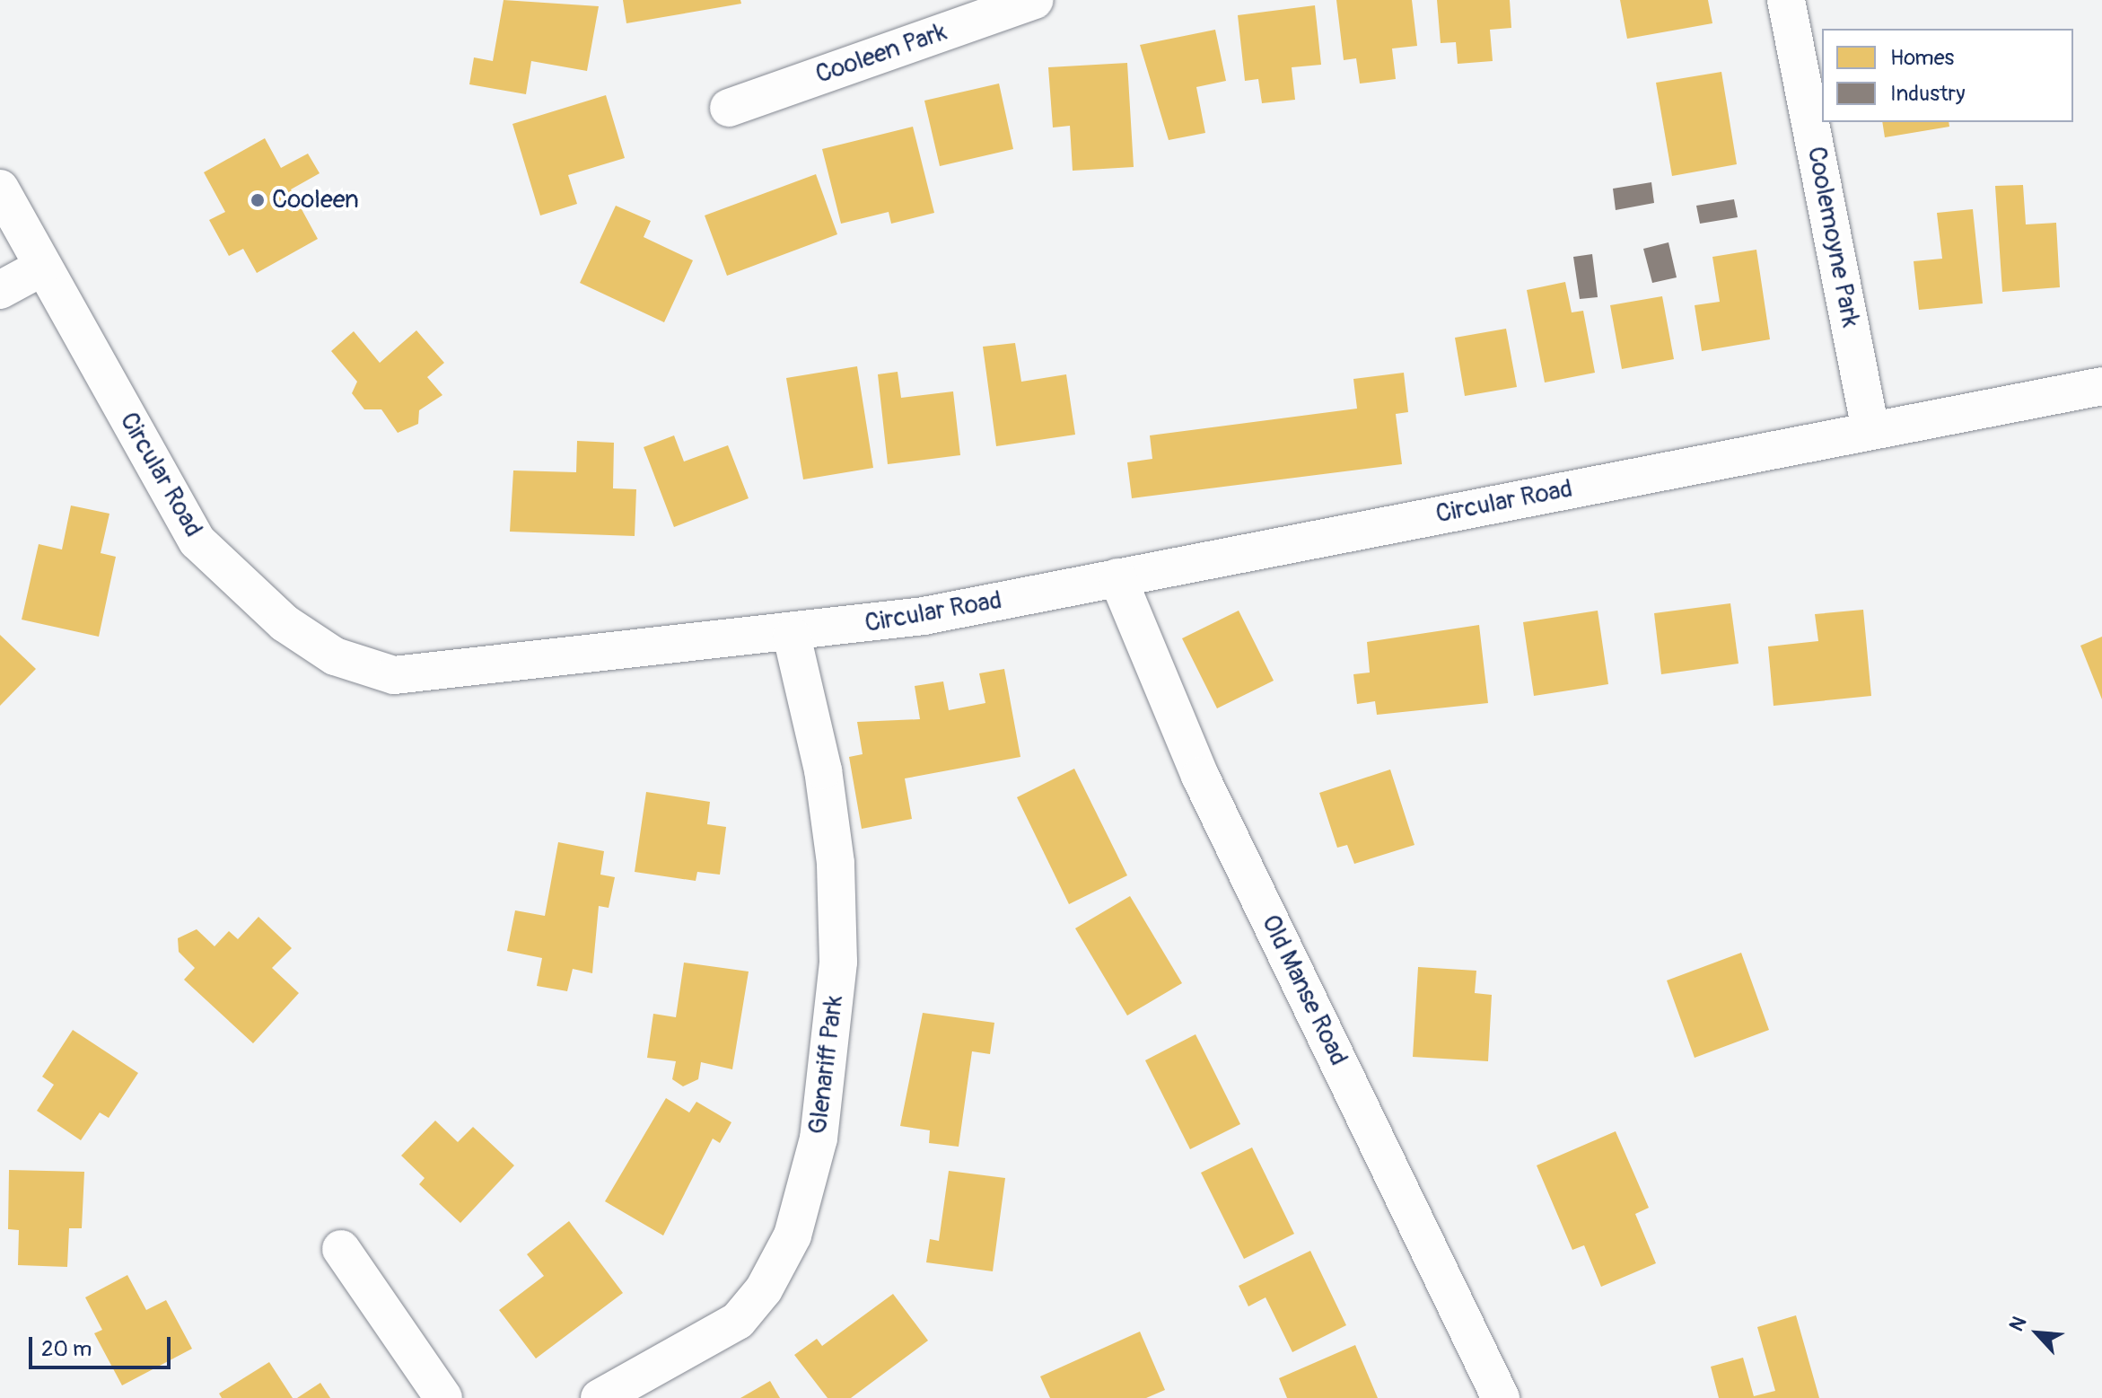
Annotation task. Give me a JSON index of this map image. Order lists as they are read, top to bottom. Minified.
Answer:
{"streets":{"street":["Cooleen Park","Coolemoyne Park","Circular Road","Old Manse Road","Glenariff Park"]},"crossings":[["Coolemoyne Park","Circular Road"],["Circular Road","Old Manse Road"],["Circular Road","Glenariff Park"]],"places":["Cooleen"],"legend":["Homes","Industry"],"scale_bar":"20 m","north":"top left"}
